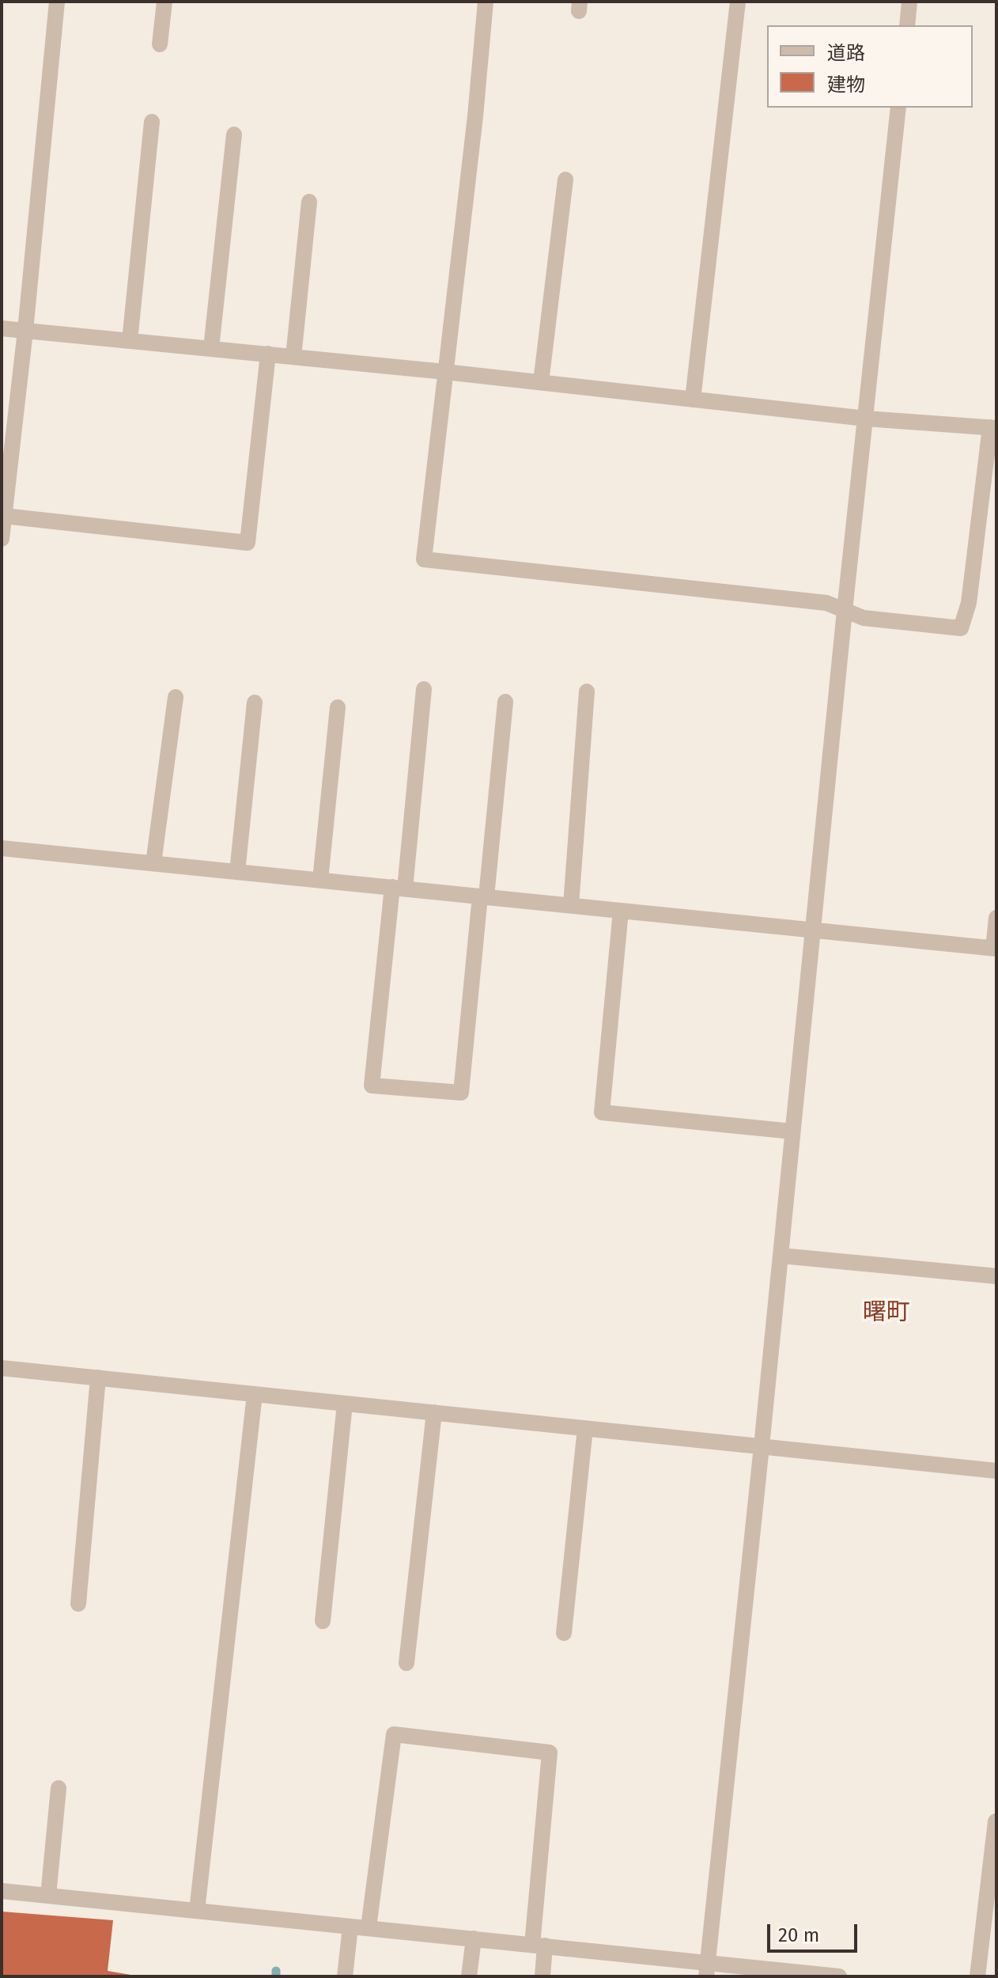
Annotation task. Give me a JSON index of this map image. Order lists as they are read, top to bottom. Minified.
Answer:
{"districts":["曙町"],"legend":["道路","建物"],"scale_bar":"20 m"}
